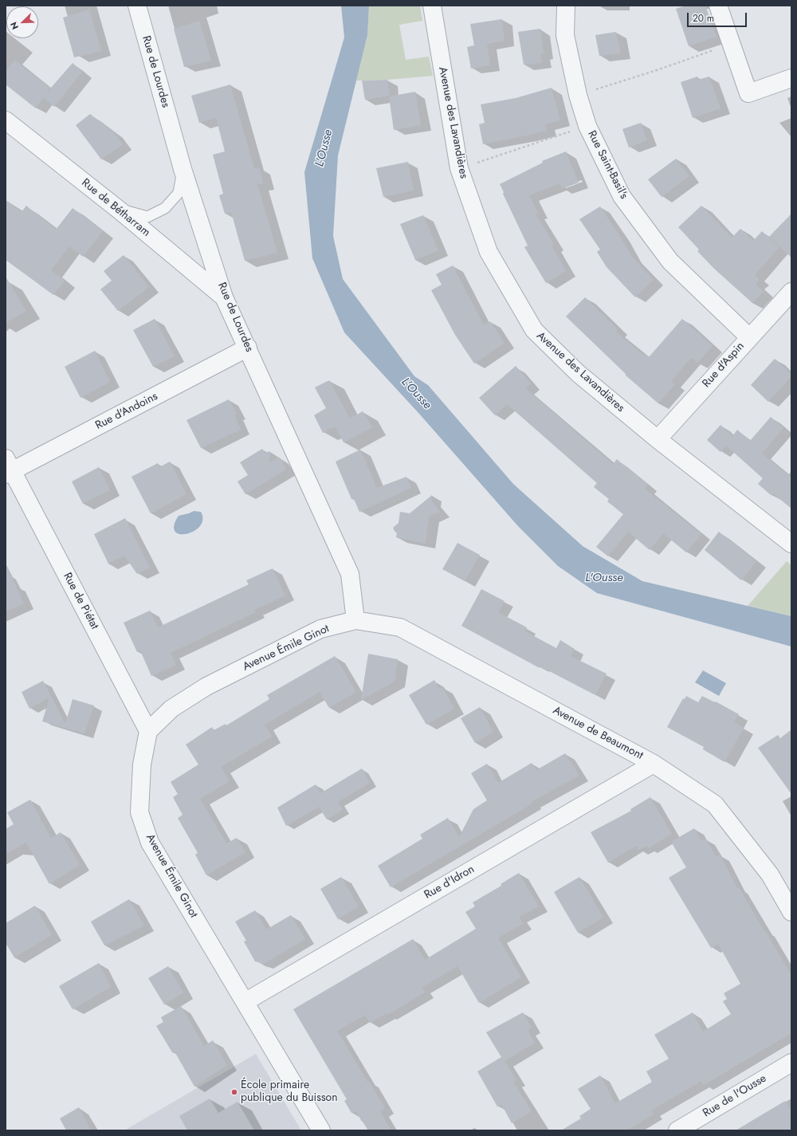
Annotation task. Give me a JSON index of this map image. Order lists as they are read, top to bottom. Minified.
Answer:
{"streets":{"street":["Rue de Lourdes","Avenue des Lavandières","Rue Saint-Basil's","Rue de Bétharram","Rue d'Aspin","Rue d'Andoins","Rue de Piétat","Avenue Émile Ginot","Avenue de Beaumont","Rue d'Idron","Rue de l'Ousse"]},"crossings":[["Rue de Lourdes","Rue de Bétharram"],["Rue de Lourdes","Rue d'Andoins"],["Rue de Lourdes","Avenue Émile Ginot"],["Rue de Lourdes","Avenue de Beaumont"],["Avenue des Lavandières","Rue d'Aspin"],["Rue Saint-Basil's","Rue d'Aspin"],["Rue d'Andoins","Rue de Piétat"],["Rue de Piétat","Avenue Émile Ginot"],["Avenue Émile Ginot","Avenue de Beaumont"],["Avenue Émile Ginot","Rue d'Idron"],["Avenue de Beaumont","Rue d'Idron"]],"water":["L'Ousse"],"places":["École primaire publique du Buisson"],"scale_bar":"20 m","north":"bottom left"}
